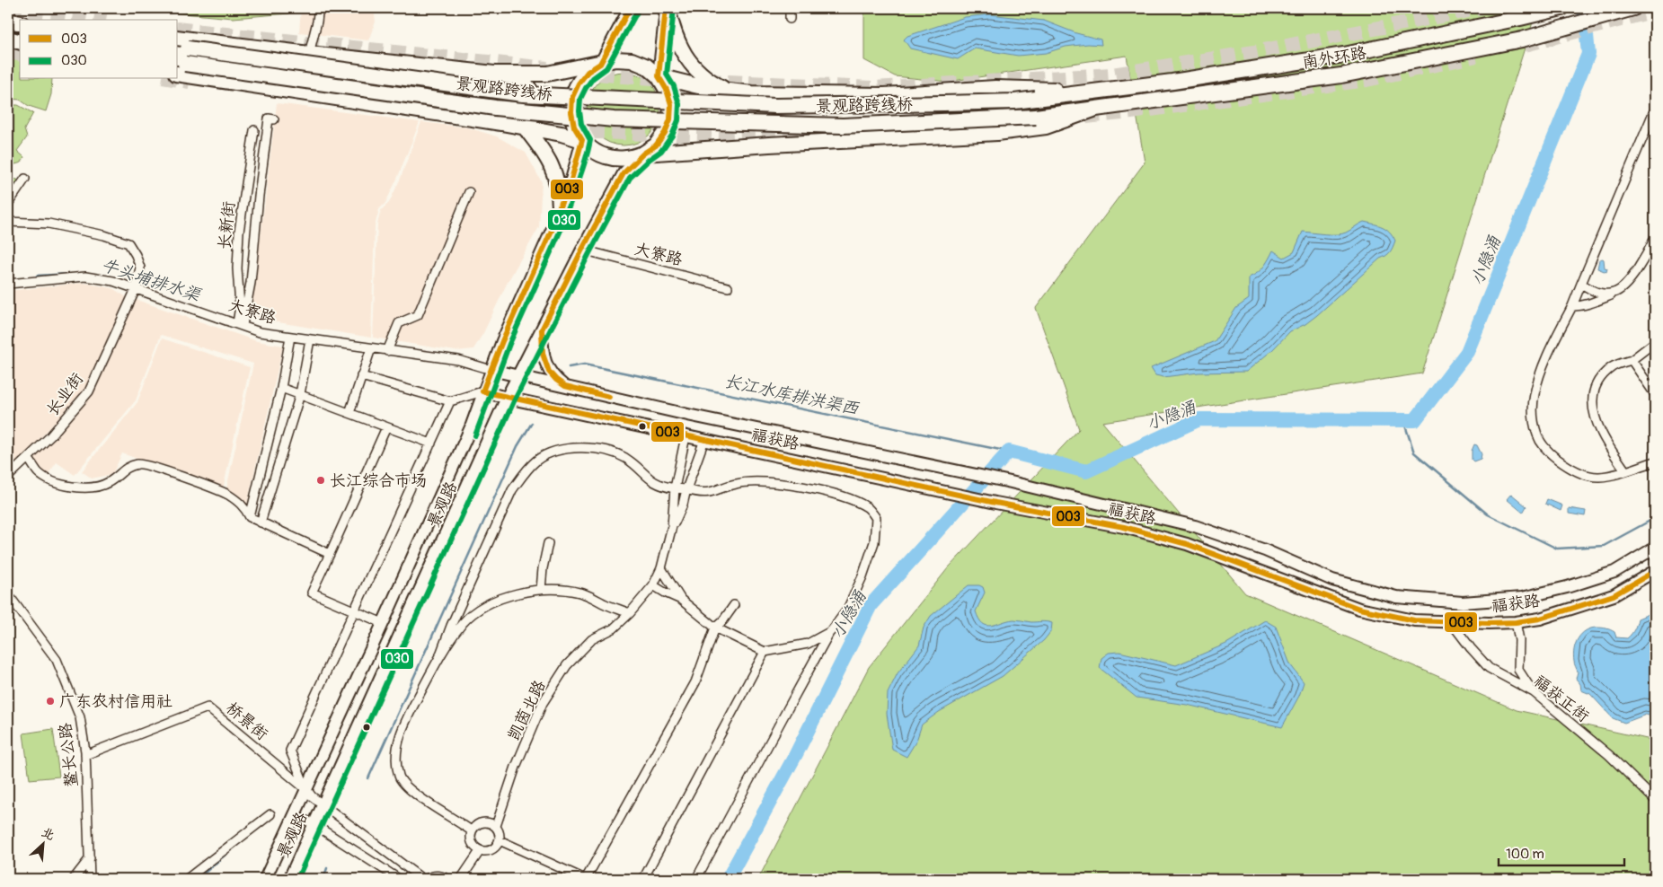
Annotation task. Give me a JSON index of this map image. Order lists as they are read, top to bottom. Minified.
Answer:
{"streets":{"highway":["南外环路","景观路跨线桥"],"street":["长新街","大寮路","长业街","福获路","景观路","福获正街","凯茵北路","桥景街","鳌长公路"]},"crossings":[["南外环路","景观路跨线桥"],["长新街","大寮路"],["大寮路","长业街"],["大寮路","福获路"],["大寮路","景观路"],["福获路","景观路"],["福获路","福获正街"],["景观路","桥景街"],["桥景街","鳌长公路"]],"water":["小隐涌","牛头埔排水渠","长江水库排洪渠西"],"places":["长江综合市场","广东农村信用社"],"lines":["transit line 003","transit line 030"],"legend":["003","030"],"scale_bar":"100 m","north":"top right"}
